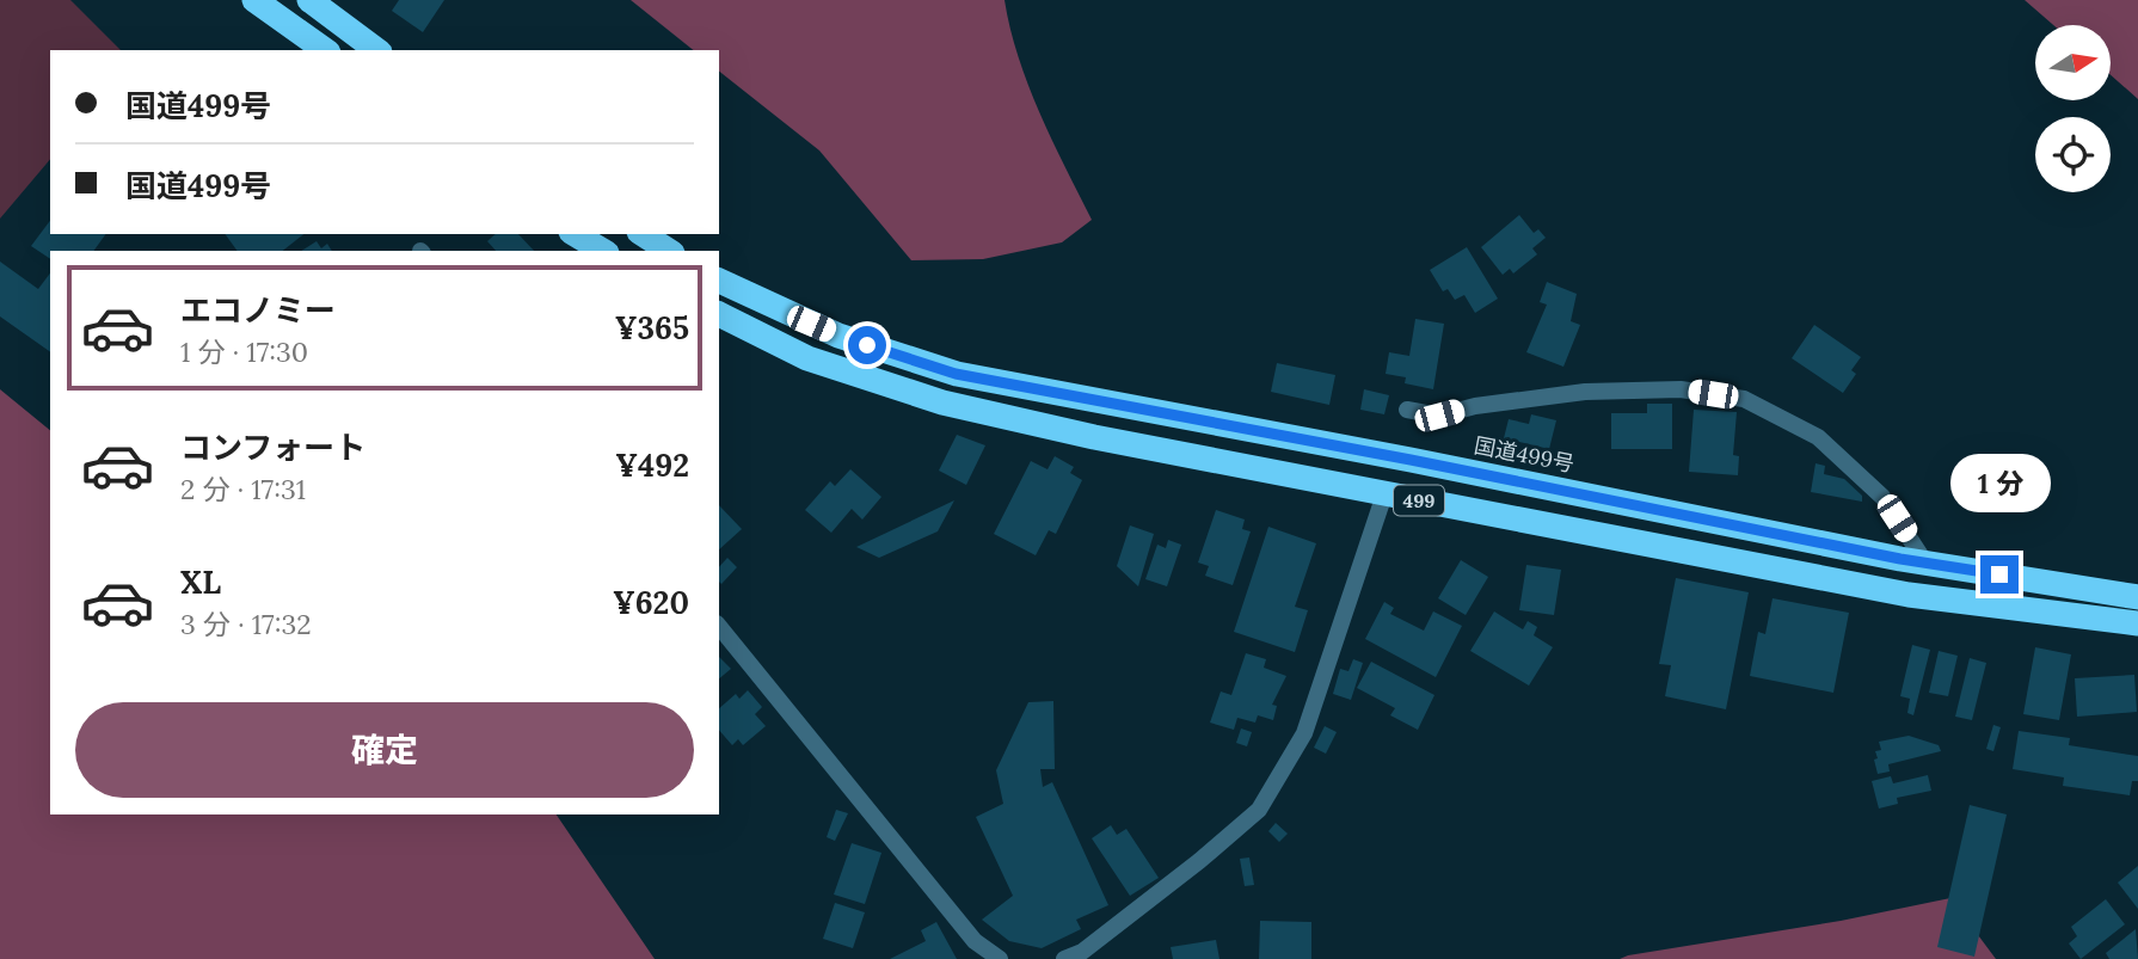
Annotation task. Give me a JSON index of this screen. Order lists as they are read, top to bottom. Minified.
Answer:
{"streets":{"highway":["国道499号","499"]},"north":"right","page":{"banner":["国道499号","国道499号"],"list":[{"name":"エコノミー","note":"1 分 · 17:30","value":"¥365"},{"name":"コンフォート","note":"2 分 · 17:31","value":"¥492"},{"name":"XL","note":"3 分 · 17:32","value":"¥620"}],"bubble":"1 分","buttons":"確定"}}
